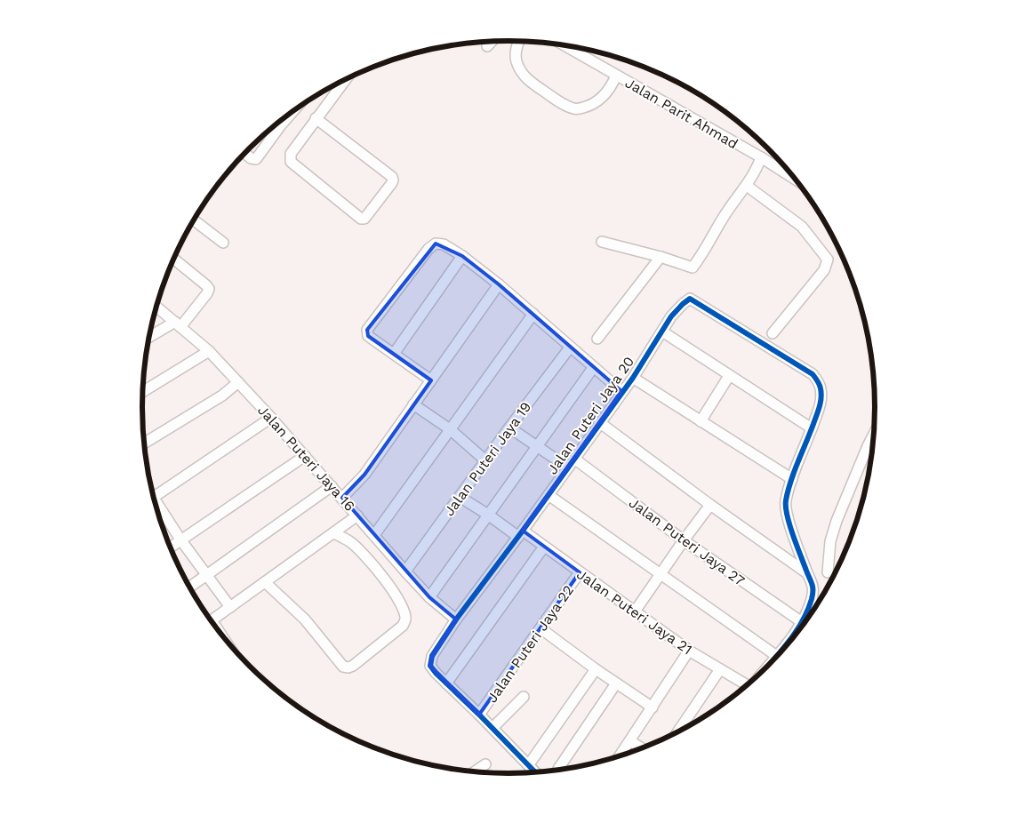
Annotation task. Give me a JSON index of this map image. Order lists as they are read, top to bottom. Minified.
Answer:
{"streets":{"street":["Jalan Parit Ahmad","Jalan Puteri Jaya 20","Jalan Puteri Jaya 16","Jalan Puteri Jaya 19","Jalan Puteri Jaya 27","Jalan Puteri Jaya 21","Jalan Puteri Jaya 22"]},"crossings":[["Jalan Puteri Jaya 20","Jalan Puteri Jaya 16"],["Jalan Puteri Jaya 20","Jalan Puteri Jaya 27"],["Jalan Puteri Jaya 20","Jalan Puteri Jaya 21"],["Jalan Puteri Jaya 20","Jalan Puteri Jaya 22"],["Jalan Puteri Jaya 16","Jalan Puteri Jaya 19"],["Jalan Puteri Jaya 19","Jalan Puteri Jaya 27"],["Jalan Puteri Jaya 19","Jalan Puteri Jaya 21"],["Jalan Puteri Jaya 21","Jalan Puteri Jaya 22"]]}
